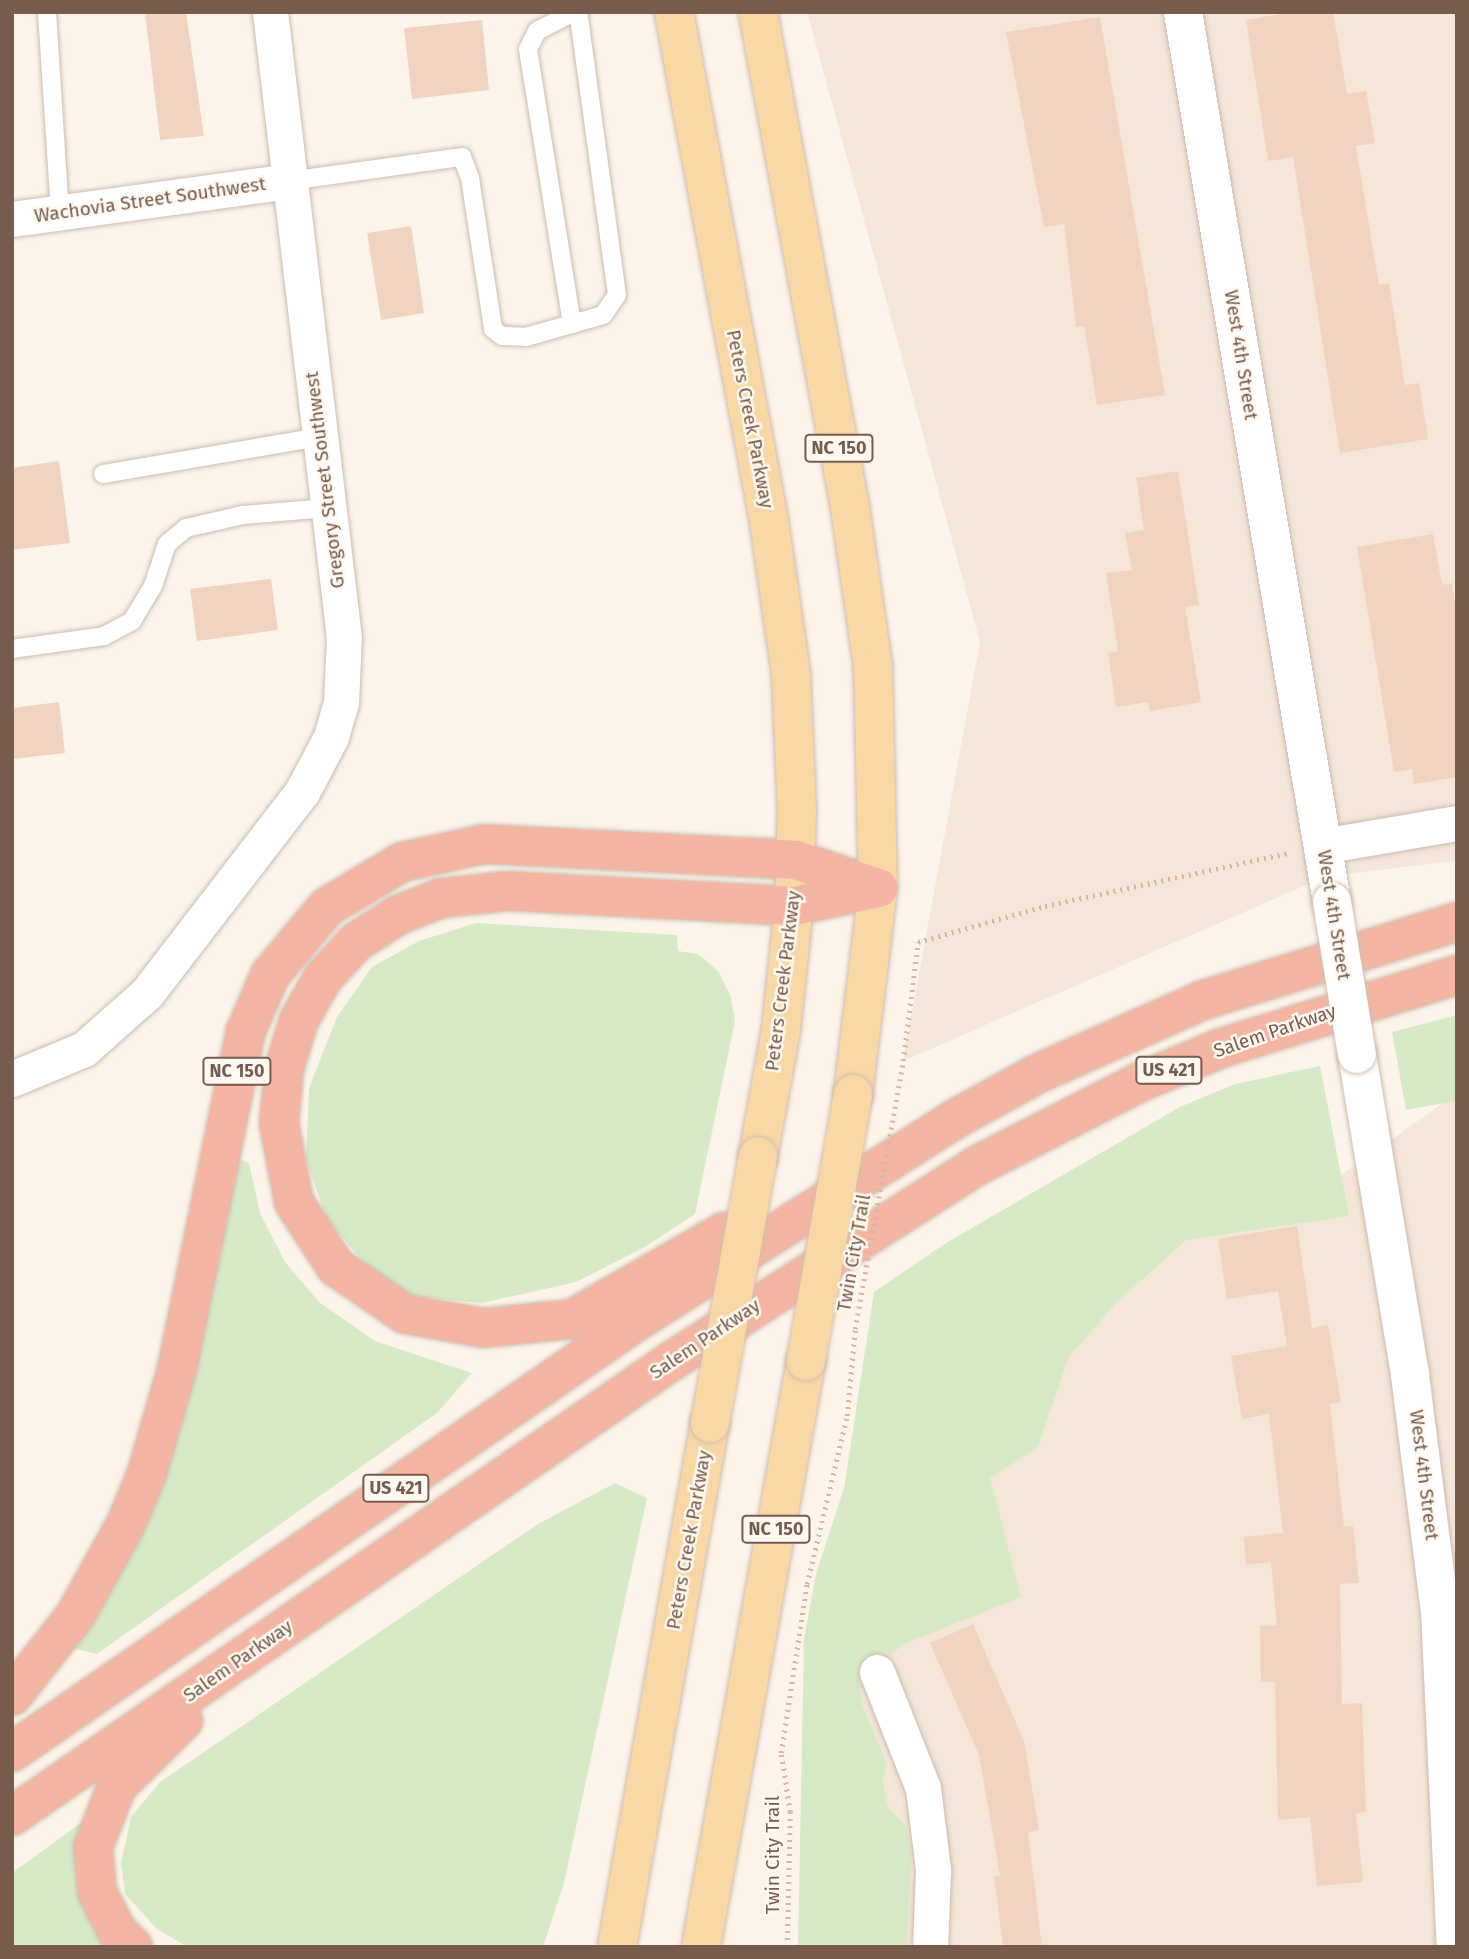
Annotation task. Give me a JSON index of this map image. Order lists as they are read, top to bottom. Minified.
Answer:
{"streets":{"highway":["NC 150","Salem Parkway","US 421"],"main road":["Peters Creek Parkway"],"street":["Wachovia Street Southwest","West 4th Street","Gregory Street Southwest"],"path":["Twin City Trail"]},"crossings":[["Wachovia Street Southwest","Gregory Street Southwest"],["West 4th Street","Twin City Trail"],["Peters Creek Parkway","NC 150"]]}
